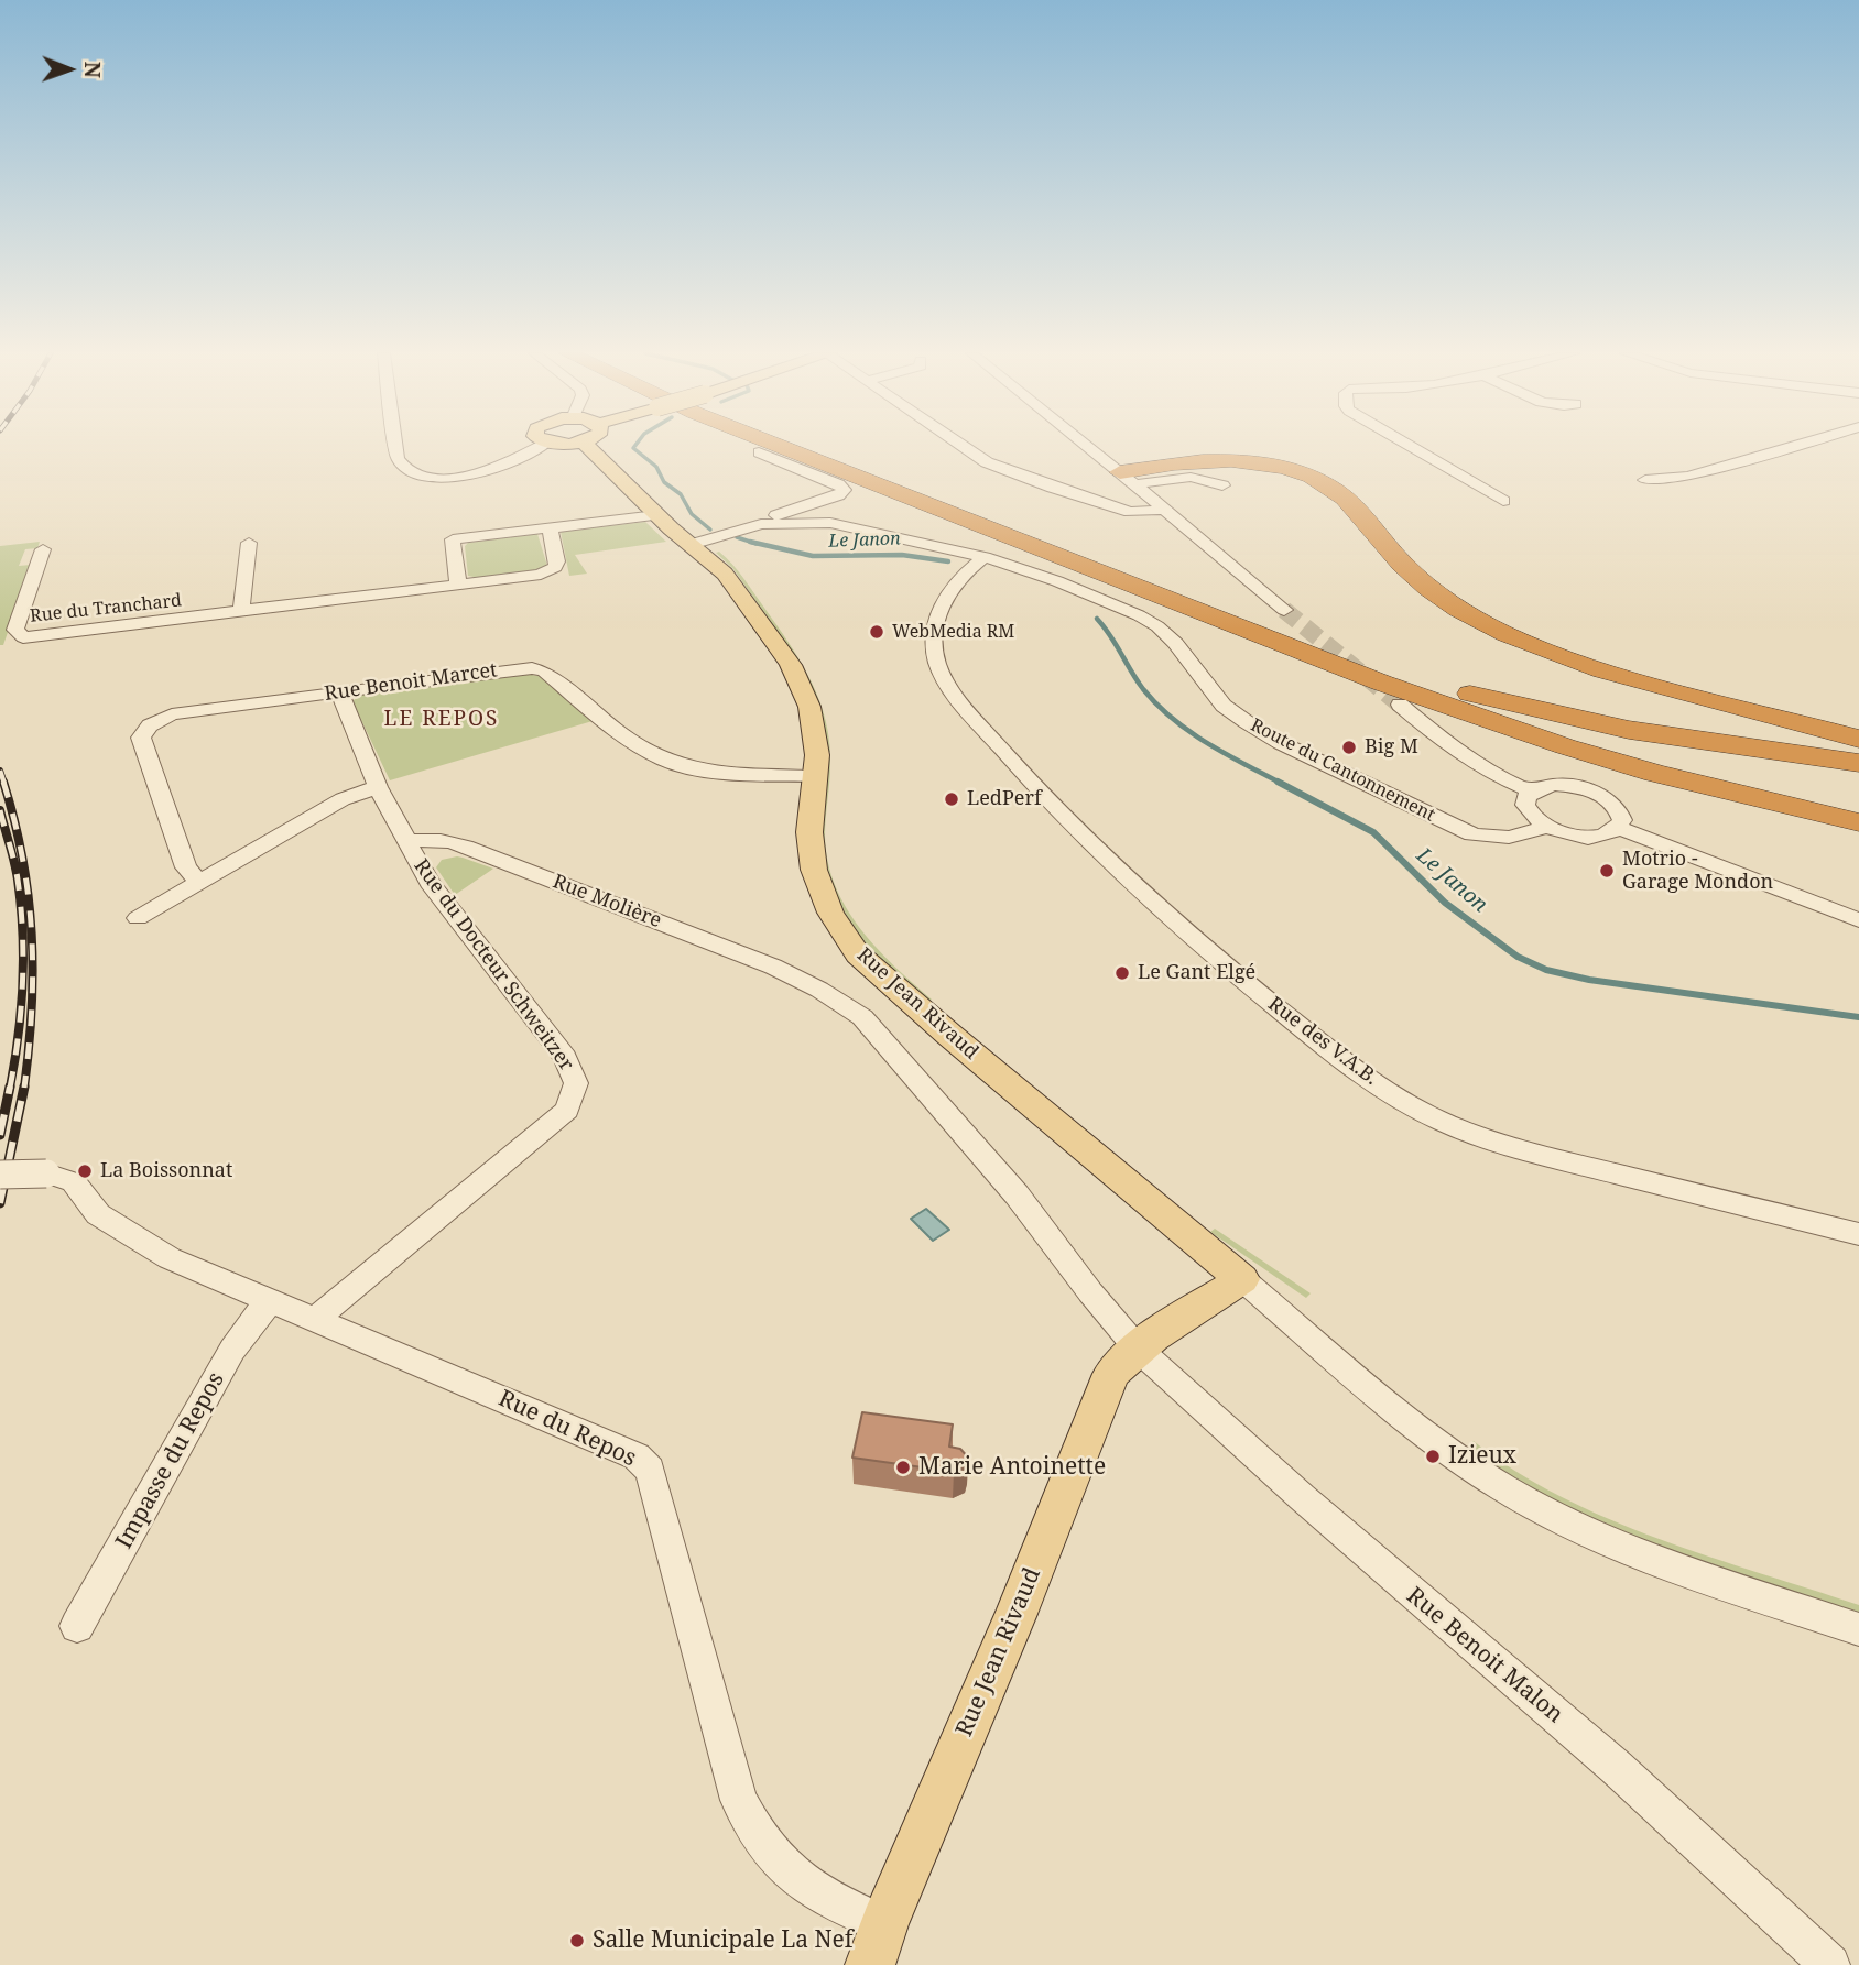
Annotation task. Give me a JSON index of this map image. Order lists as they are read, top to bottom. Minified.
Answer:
{"streets":{"main road":["Rue Jean Rivaud"],"street":["Rue du Tranchard","Rue Benoit Marcet","Route du Cantonnement","Rue Molière","Rue du Docteur Schweitzer","Rue des V.A.B.","Rue du Repos","Impasse du Repos","Rue Benoit Malon"]},"crossings":[["Rue Benoit Marcet","Rue du Docteur Schweitzer"],["Rue Benoit Marcet","Rue Jean Rivaud"],["Route du Cantonnement","Rue Jean Rivaud"],["Route du Cantonnement","Rue des V.A.B."],["Rue Molière","Rue du Docteur Schweitzer"],["Rue Molière","Rue Jean Rivaud"],["Rue Molière","Rue Benoit Malon"],["Rue du Docteur Schweitzer","Rue du Repos"],["Rue Jean Rivaud","Rue du Repos"],["Rue Jean Rivaud","Rue Benoit Malon"],["Rue du Repos","Impasse du Repos"]],"districts":["LE REPOS"],"water":["Le Janon"],"places":["WebMedia RM","Big M","LedPerf","Motrio - Garage Mondon","Le Gant Elgé","La Boissonnat","Izieux","Marie Antoinette","Salle Municipale La Nef"],"north":"right"}
